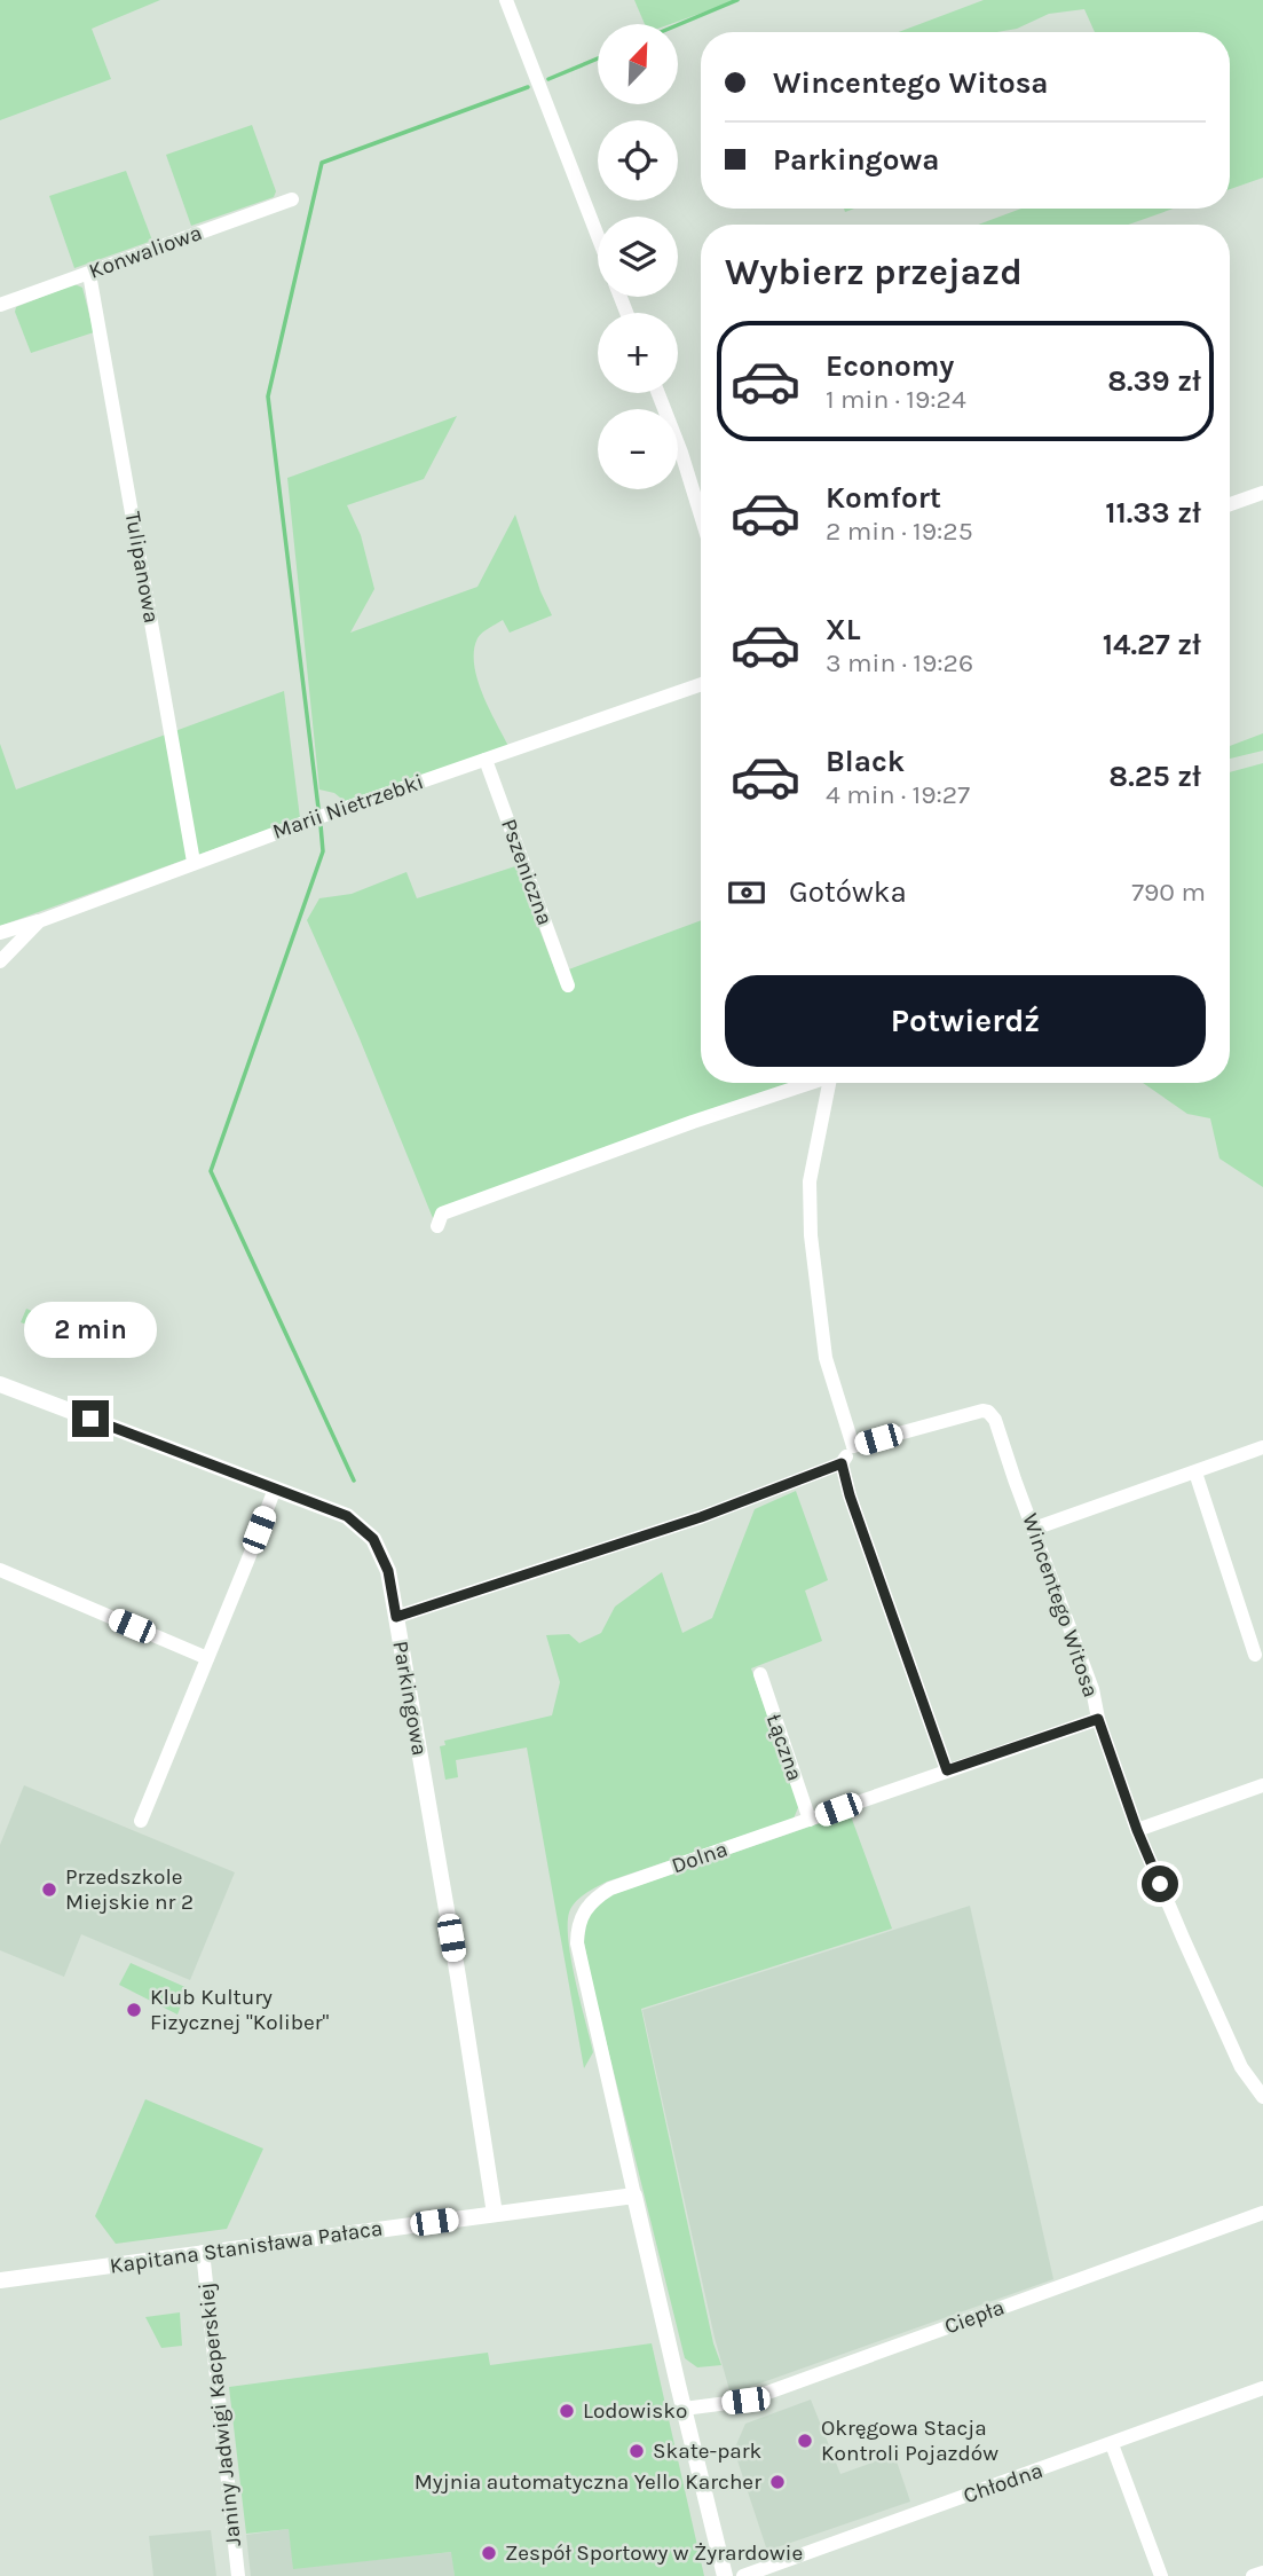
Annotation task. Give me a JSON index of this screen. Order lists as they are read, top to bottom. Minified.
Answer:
{"streets":{"street":["Konwaliowa","Tulipanowa","Marii Nietrzebki","Pszeniczna","Wincentego Witosa","Parkingowa","Łączna","Dolna","Kapitana Stanisława Pałaca","Ciepła","Janiny Jadwigi Kacperskiej","Chłodna"]},"crossings":[["Konwaliowa","Tulipanowa"],["Tulipanowa","Marii Nietrzebki"],["Marii Nietrzebki","Pszeniczna"],["Wincentego Witosa","Dolna"],["Parkingowa","Kapitana Stanisława Pałaca"],["Łączna","Dolna"],["Dolna","Kapitana Stanisława Pałaca"],["Kapitana Stanisława Pałaca","Janiny Jadwigi Kacperskiej"]],"places":["Przedszkole Miejskie nr 2","Klub Kultury Fizycznej \"Koliber\"","Lodowisko","Okręgowa Stacja Kontroli Pojazdów","Skate-park","Myjnia automatyczna Yello Karcher","Zespół Sportowy w Żyrardowie"],"north":"top right","page":{"map_buttons":["+","−"],"banner":["Wincentego Witosa","Parkingowa"],"heading":"Wybierz przejazd","list":[{"name":"Economy","note":"1 min · 19:24","value":"8.39 zł"},{"name":"Komfort","note":"2 min · 19:25","value":"11.33 zł"},{"name":"XL","note":"3 min · 19:26","value":"14.27 zł"},{"name":"Black","note":"4 min · 19:27","value":"8.25 zł"}],"pay":["Gotówka","790 m"],"buttons":"Potwierdź","bubble":"2 min"}}
